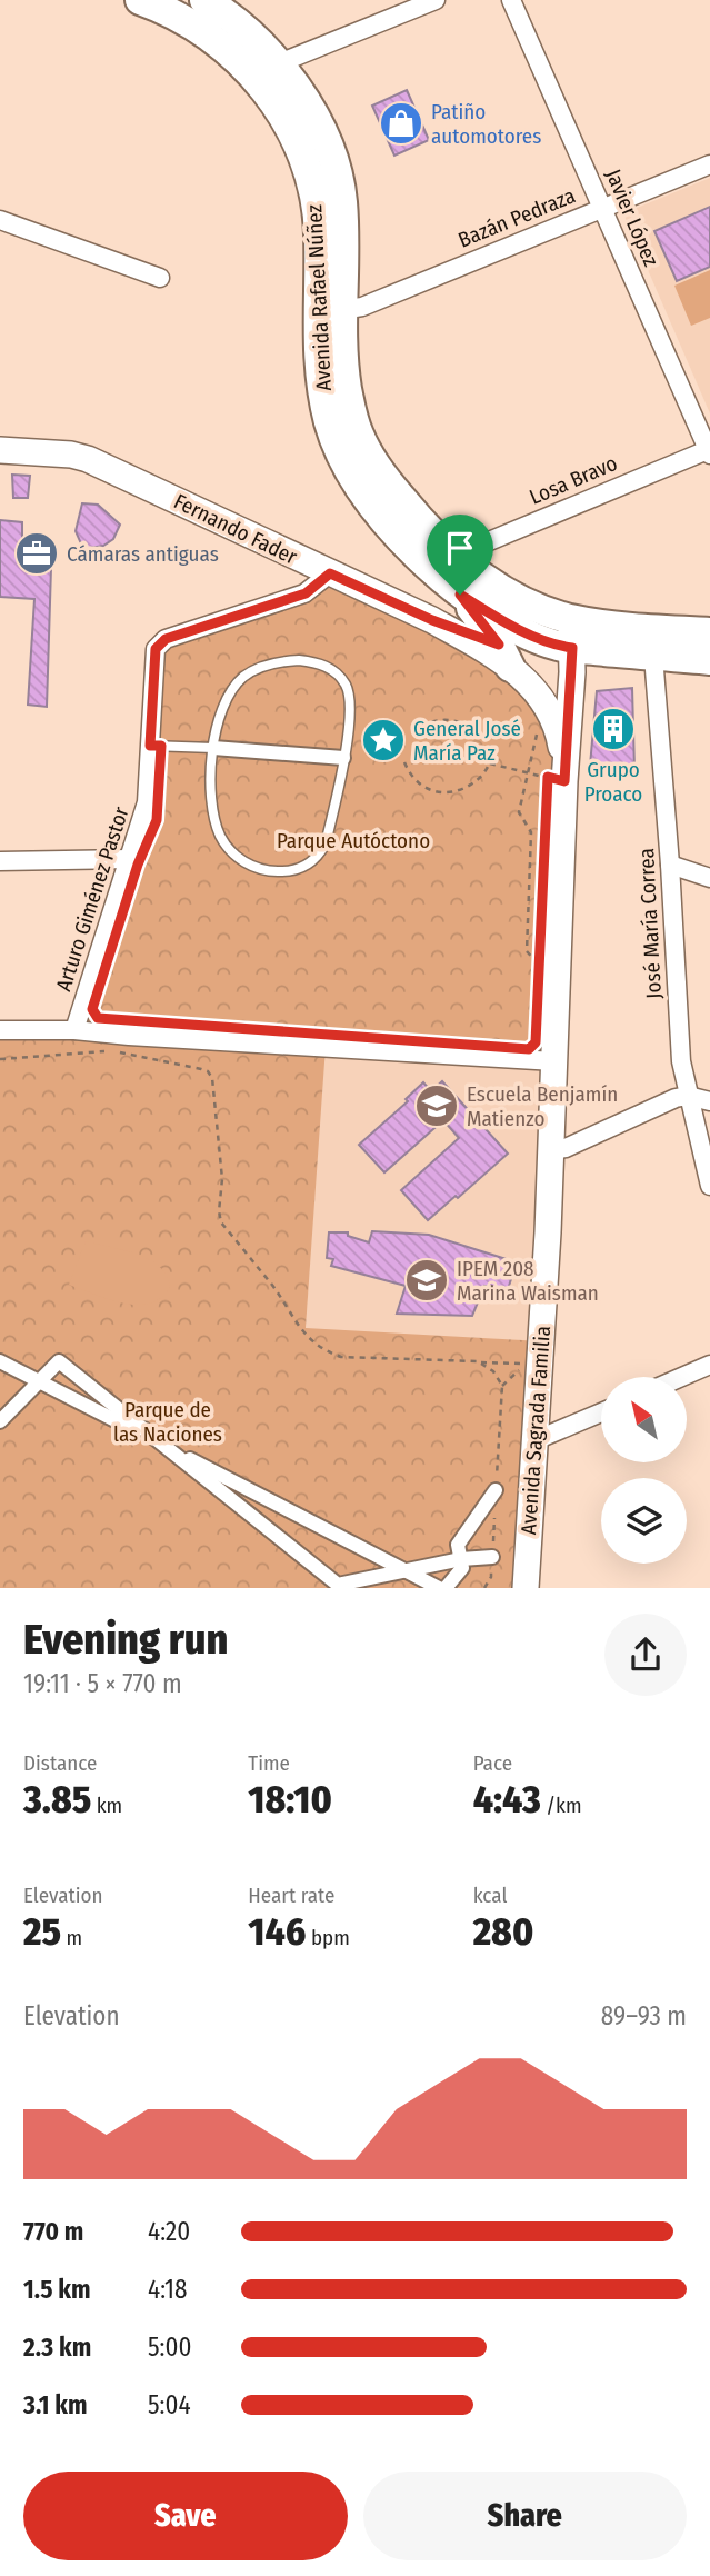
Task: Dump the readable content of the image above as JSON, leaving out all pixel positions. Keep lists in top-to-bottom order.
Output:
{
  "streets": {
    "main road": ["Avenida Rafael Núñez", "Fernando Fader", "Avenida Sagrada Familia"],
    "street": [
      "Bazán Pedraza",
      "Javier López",
      "Losa Bravo",
      "Arturo Giménez Pastor",
      "José María Correa"
    ]
  },
  "crossings": [
    ["Bazán Pedraza", "Javier López"],
    ["Bazán Pedraza", "Avenida Rafael Núñez"],
    ["Javier López", "Losa Bravo"],
    ["Avenida Rafael Núñez", "Losa Bravo"],
    ["Avenida Rafael Núñez", "Avenida Sagrada Familia"],
    ["Fernando Fader", "Arturo Giménez Pastor"]
  ],
  "parks": ["Parque Autóctono", "Parque de las Naciones"],
  "places": {
    "shop": ["Patiño automotores"],
    "office": ["Cámaras antiguas"],
    "building": ["Grupo Proaco"],
    "place": ["General José María Paz"],
    "school or university": ["Escuela Benjamín Matienzo", "IPEM 208 Marina Waisman"]
  },
  "north": "top left",
  "page": {
    "heading": ["Evening run", "19:11 · 5 × 770 m"],
    "stats": [
      ["Distance", "3.85 km"],
      ["Time", "18:10"],
      ["Pace", "4:43 /km"],
      ["Elevation", "25 m"],
      ["Heart rate", "146 bpm"],
      ["kcal", "280"]
    ],
    "chart": ["Elevation", "89–93 m"],
    "list": [
      {
        "name": "770 m",
        "note": "4:20"
      },
      {
        "name": "1.5 km",
        "note": "4:18"
      },
      {
        "name": "2.3 km",
        "note": "5:00"
      },
      {
        "name": "3.1 km",
        "note": "5:04"
      }
    ],
    "buttons": ["Save", "Share"]
  }
}
